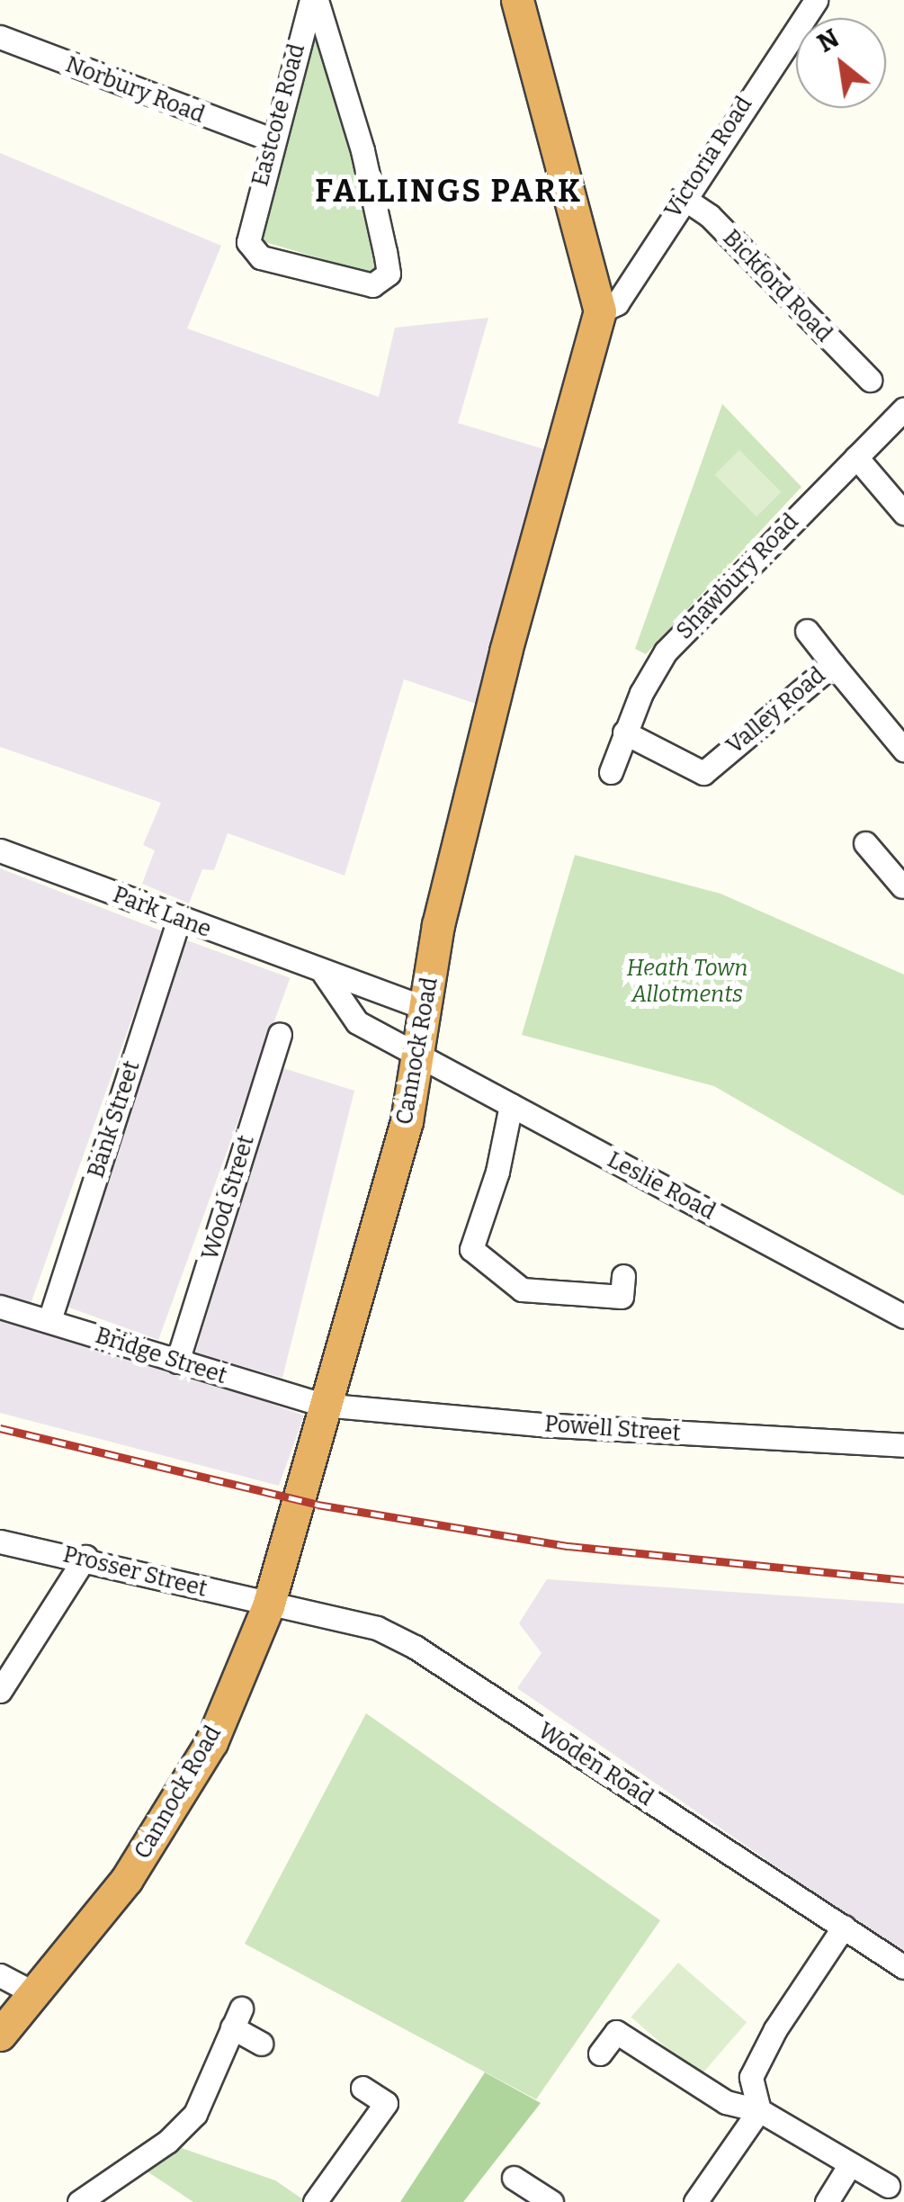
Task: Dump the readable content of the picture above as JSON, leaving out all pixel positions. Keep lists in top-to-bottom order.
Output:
{
  "streets": {
    "highway": ["Cannock Road"],
    "street": [
      "Norbury Road",
      "Eastcote Road",
      "Victoria Road",
      "Bickford Road",
      "Shawbury Road",
      "Valley Road",
      "Park Lane",
      "Bank Street",
      "Leslie Road",
      "Wood Street",
      "Bridge Street",
      "Powell Street",
      "Prosser Street",
      "Woden Road"
    ]
  },
  "crossings": [
    ["Norbury Road", "Eastcote Road"],
    ["Victoria Road", "Bickford Road"],
    ["Victoria Road", "Cannock Road"],
    ["Shawbury Road", "Valley Road"],
    ["Park Lane", "Cannock Road"],
    ["Park Lane", "Bank Street"],
    ["Cannock Road", "Leslie Road"],
    ["Cannock Road", "Bridge Street"],
    ["Cannock Road", "Powell Street"],
    ["Cannock Road", "Prosser Street"],
    ["Cannock Road", "Woden Road"],
    ["Bank Street", "Bridge Street"],
    ["Wood Street", "Bridge Street"],
    ["Bridge Street", "Powell Street"],
    ["Prosser Street", "Woden Road"]
  ],
  "districts": ["FALLINGS PARK"],
  "parks": ["Heath Town Allotments"],
  "north": "top left"
}
